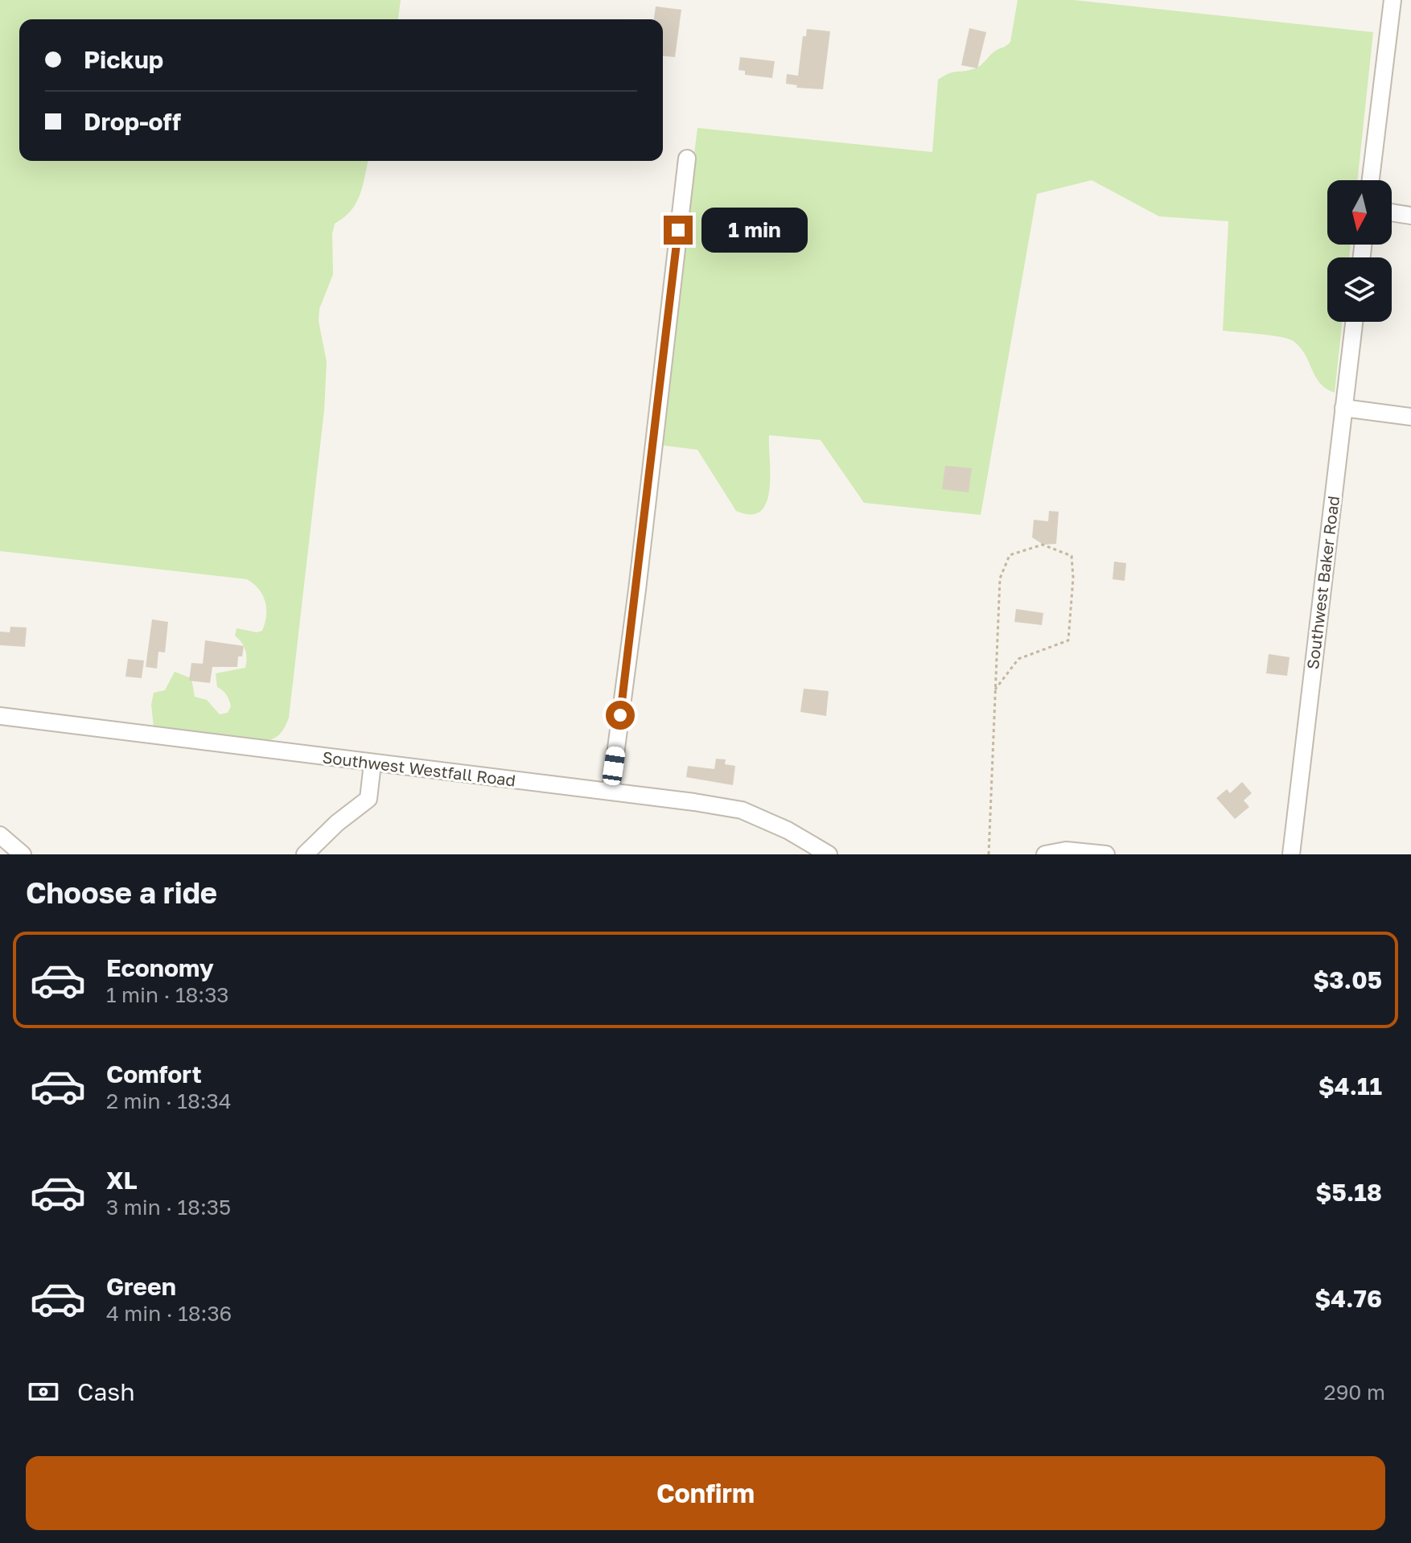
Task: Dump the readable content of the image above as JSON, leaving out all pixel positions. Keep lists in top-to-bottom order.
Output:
{
  "streets": {
    "street": ["Southwest Baker Road", "Southwest Westfall Road"]
  },
  "north": "bottom",
  "page": {
    "banner": ["Pickup", "Drop-off"],
    "bubble": "1 min",
    "heading": "Choose a ride",
    "list": [
      {
        "name": "Economy",
        "note": "1 min · 18:33",
        "value": "$3.05"
      },
      {
        "name": "Comfort",
        "note": "2 min · 18:34",
        "value": "$4.11"
      },
      {
        "name": "XL",
        "note": "3 min · 18:35",
        "value": "$5.18"
      },
      {
        "name": "Green",
        "note": "4 min · 18:36",
        "value": "$4.76"
      }
    ],
    "pay": ["Cash", "290 m"],
    "buttons": "Confirm"
  }
}
